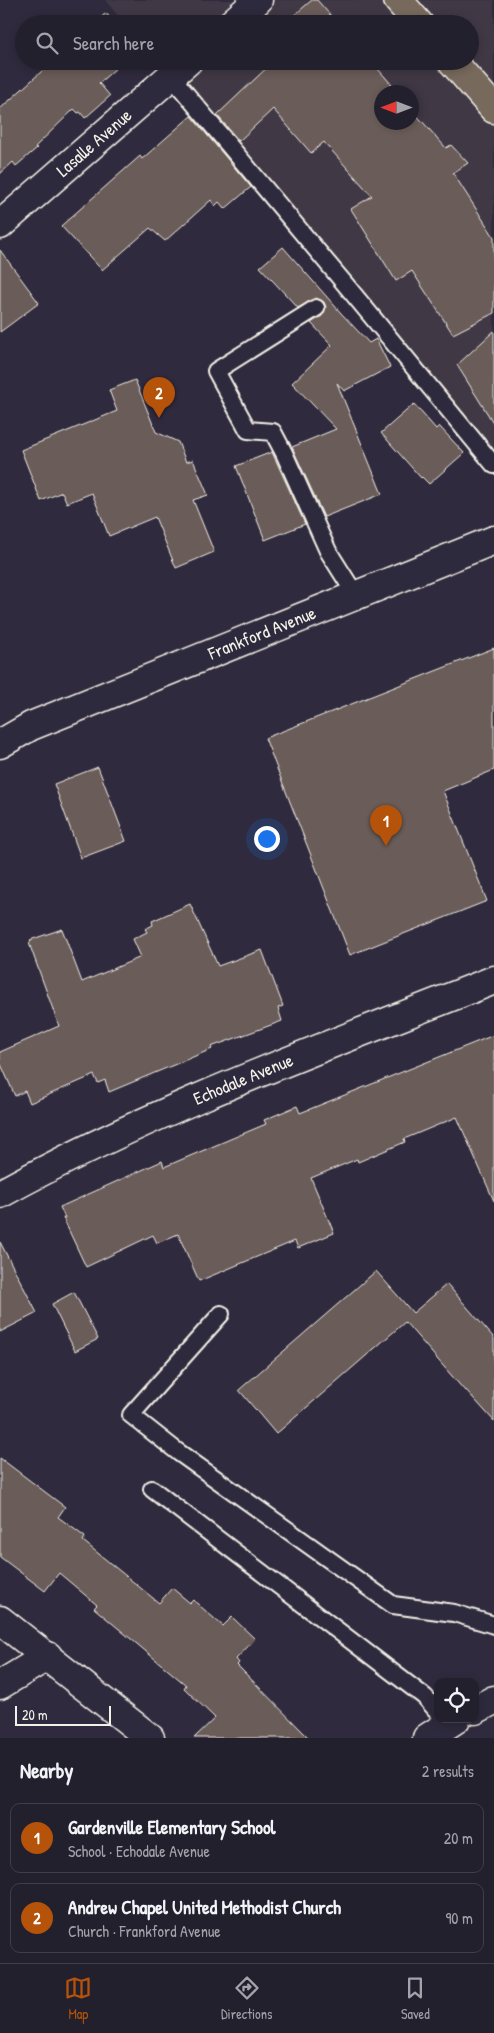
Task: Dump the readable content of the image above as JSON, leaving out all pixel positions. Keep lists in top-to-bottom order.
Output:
{
  "streets": {
    "street": ["Lasalle Avenue", "Frankford Avenue", "Echodale Avenue"]
  },
  "scale_bar": "20 m",
  "north": "left",
  "page": {
    "search": "Search here",
    "pins": ["2", "1"],
    "scale": "20 m",
    "heading": ["Nearby", "2 results"],
    "list": [
      {
        "mark": "1",
        "name": "Gardenville Elementary School",
        "note": "School · Echodale Avenue",
        "value": "20 m"
      },
      {
        "mark": "2",
        "name": "Andrew Chapel United Methodist Church",
        "note": "Church · Frankford Avenue",
        "value": "90 m"
      }
    ],
    "nav": ["Map", "Directions", "Saved"]
  }
}
